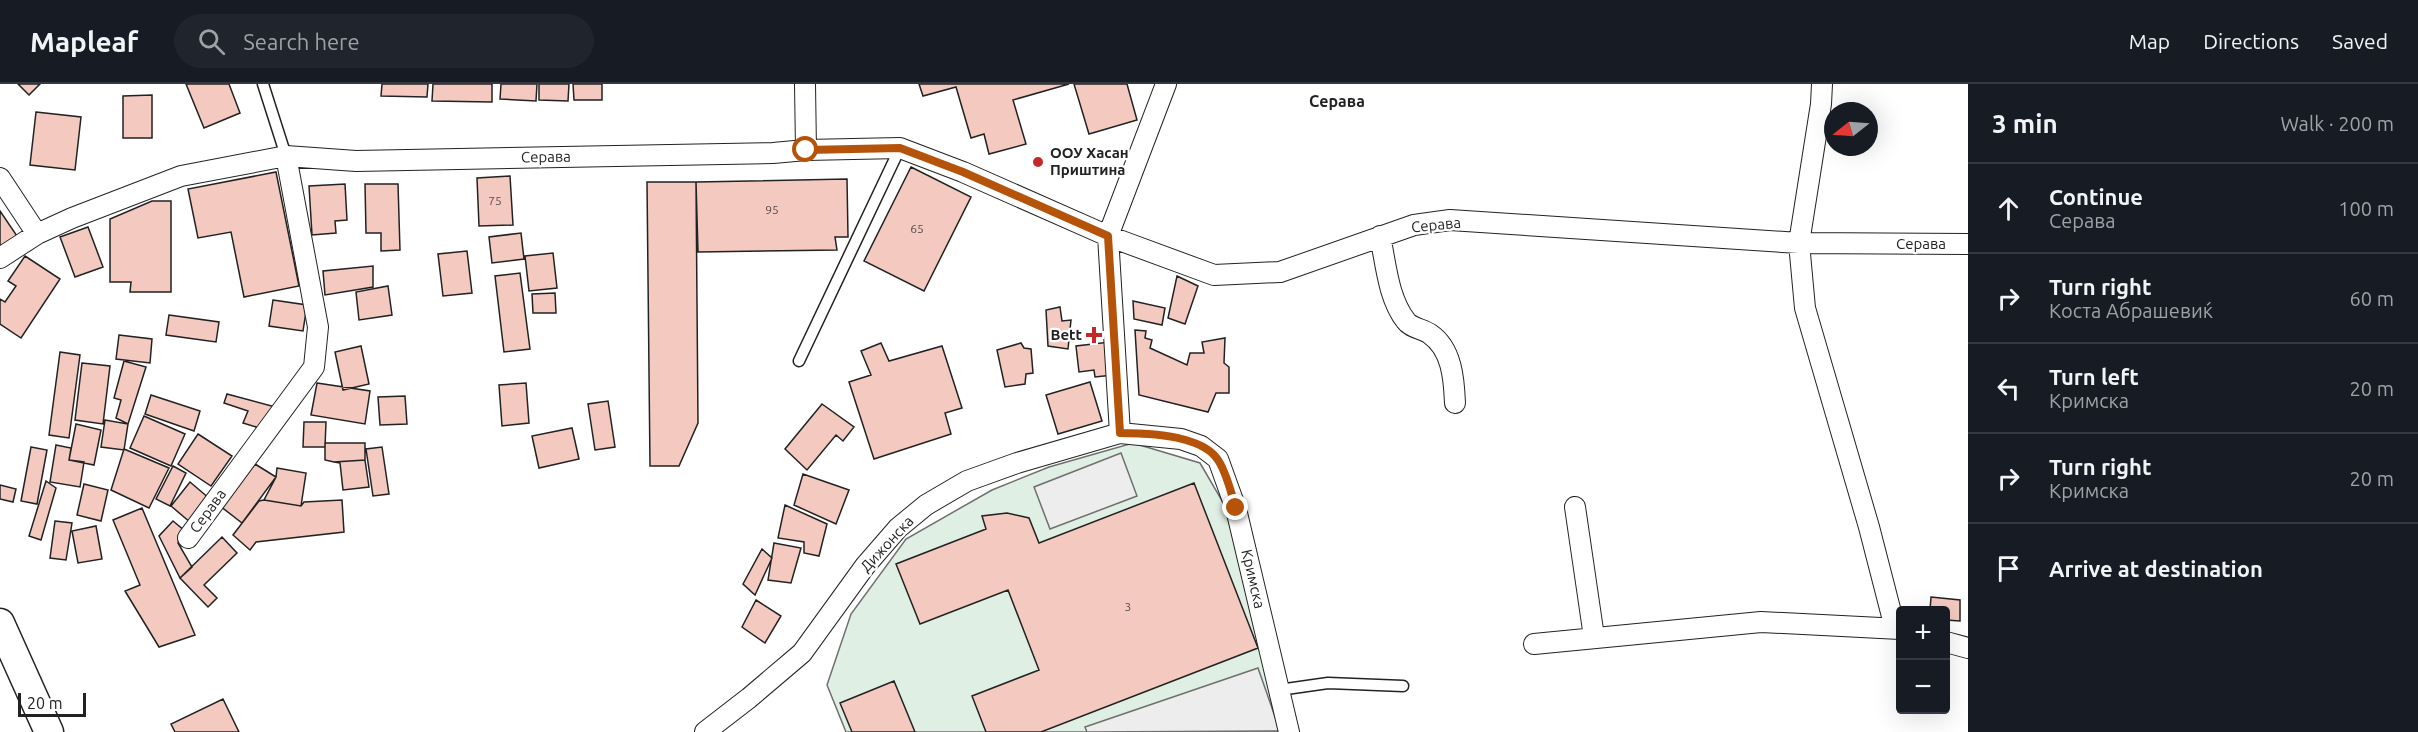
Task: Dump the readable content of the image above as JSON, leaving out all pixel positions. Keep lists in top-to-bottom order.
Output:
{
  "streets": {
    "street": ["Серава", "Дижонска", "Кримска"]
  },
  "crossings": [
    ["Дижонска", "Кримска"]
  ],
  "districts": ["Серава"],
  "places": {
    "other": ["ООУ Хасан Приштина"],
    "health": ["Bett"]
  },
  "house_numbers": [
    "75",
    "95",
    "65",
    "3"
  ],
  "scale_bar": "20 m",
  "north": "left",
  "page": {
    "header": "Mapleaf",
    "search": "Search here",
    "nav": ["Map", "Directions", "Saved"],
    "heading": ["3 min", "Walk · 200 m"],
    "list": [
      ["Continue", "Серава", "100 m"],
      ["Turn right", "Коста Абрашевиќ", "60 m"],
      ["Turn left", "Кримска", "20 m"],
      ["Turn right", "Кримска", "20 m"],
      "Arrive at destination"
    ],
    "map_buttons": ["+", "−"],
    "scale": "20 m"
  }
}
